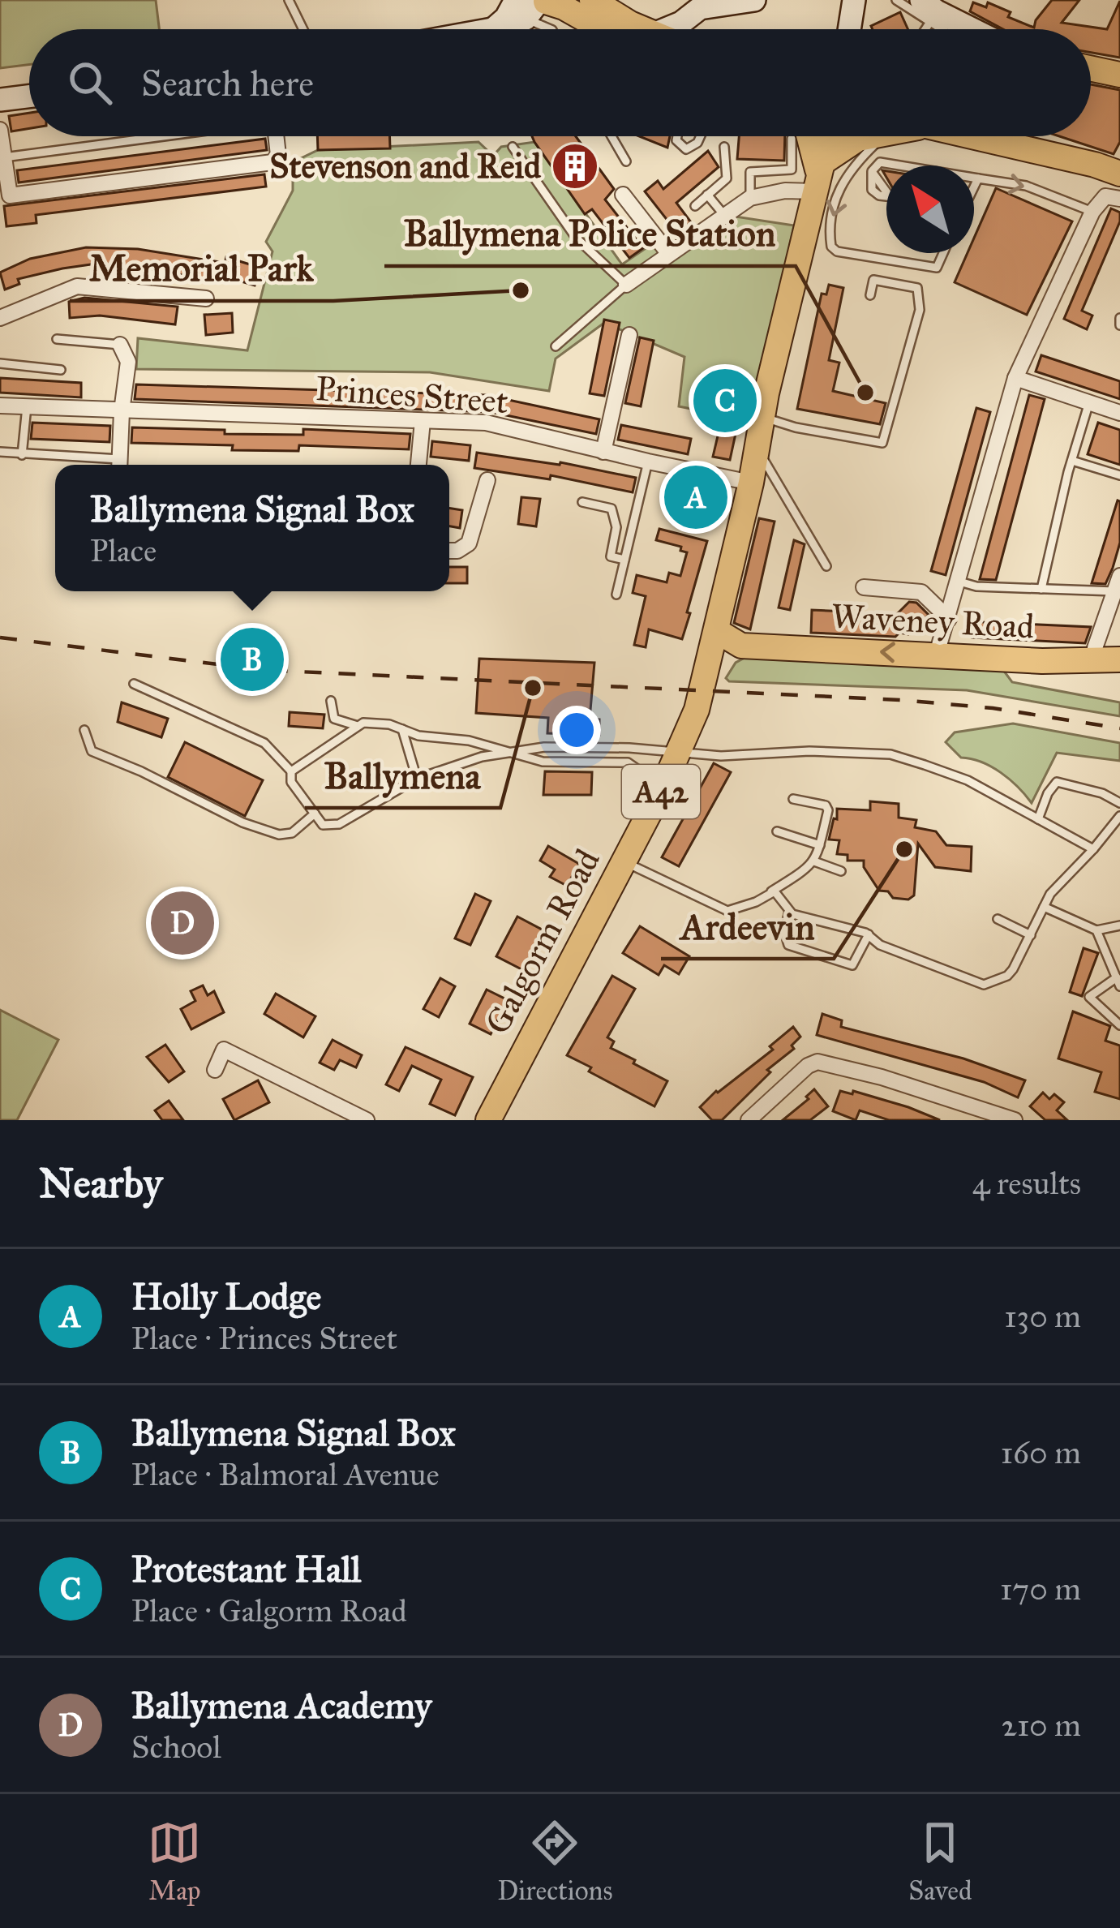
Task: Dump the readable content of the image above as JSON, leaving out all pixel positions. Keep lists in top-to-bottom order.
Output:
{
  "streets": {
    "main road": ["Waveney Road", "A42", "Galgorm Road"],
    "street": ["Princes Street"]
  },
  "crossings": [
    ["Princes Street", "Galgorm Road"],
    ["Waveney Road", "Galgorm Road"]
  ],
  "one_way": ["Waveney Road"],
  "places": {
    "building": ["Stevenson and Reid"],
    "other": [
      "Memorial Park",
      "Ballymena Police Station",
      "Ballymena",
      "Ardeevin"
    ]
  },
  "north": "top left",
  "page": {
    "search": "Search here",
    "pins": [
      "C",
      "A",
      "B",
      "D"
    ],
    "popup": ["Ballymena Signal Box", "Place"],
    "heading": ["Nearby", "4 results"],
    "list": [
      {
        "mark": "A",
        "name": "Holly Lodge",
        "note": "Place · Princes Street",
        "value": "130 m"
      },
      {
        "mark": "B",
        "name": "Ballymena Signal Box",
        "note": "Place · Balmoral Avenue",
        "value": "160 m"
      },
      {
        "mark": "C",
        "name": "Protestant Hall",
        "note": "Place · Galgorm Road",
        "value": "170 m"
      },
      {
        "mark": "D",
        "name": "Ballymena Academy",
        "note": "School",
        "value": "210 m"
      }
    ],
    "nav": ["Map", "Directions", "Saved"]
  }
}
